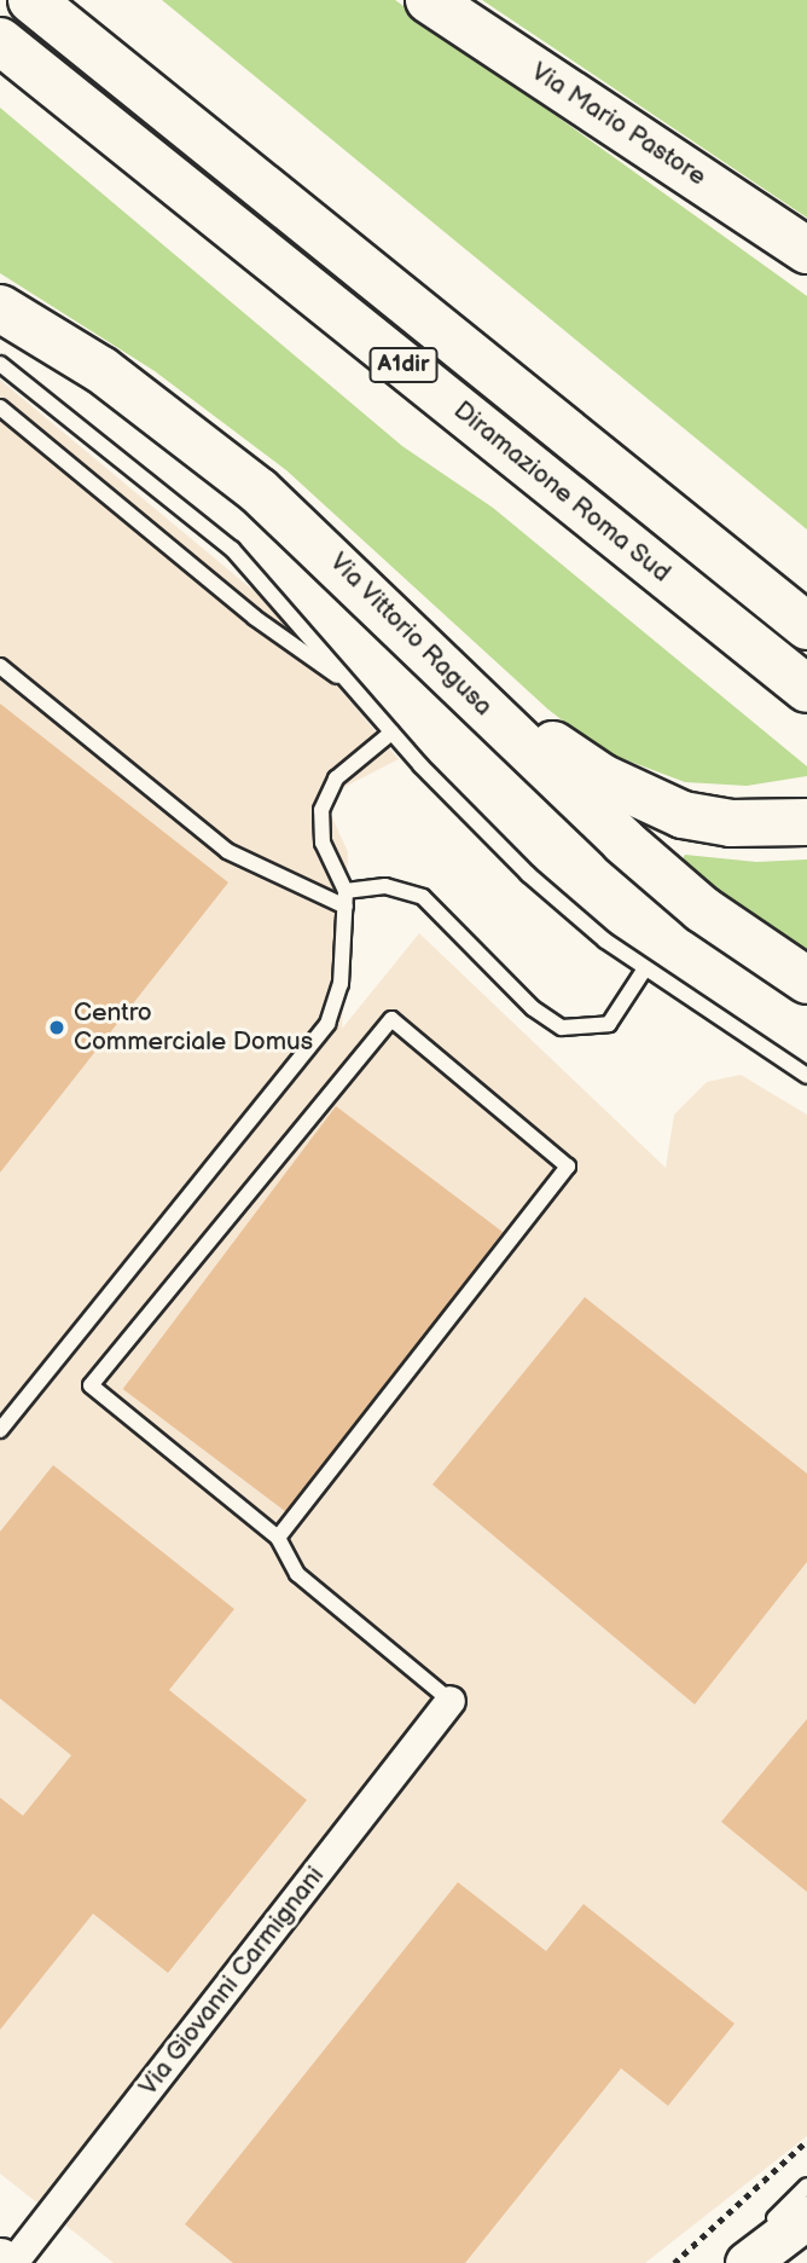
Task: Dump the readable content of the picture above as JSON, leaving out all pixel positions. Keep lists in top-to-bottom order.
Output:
{
  "streets": {
    "highway": [
      "Via Mario Pastore",
      "A1dir",
      "Diramazione Roma Sud",
      "Via Vittorio Ragusa"
    ],
    "street": ["Via Giovanni Carmignani"]
  },
  "places": ["Centro Commerciale Domus"]
}
